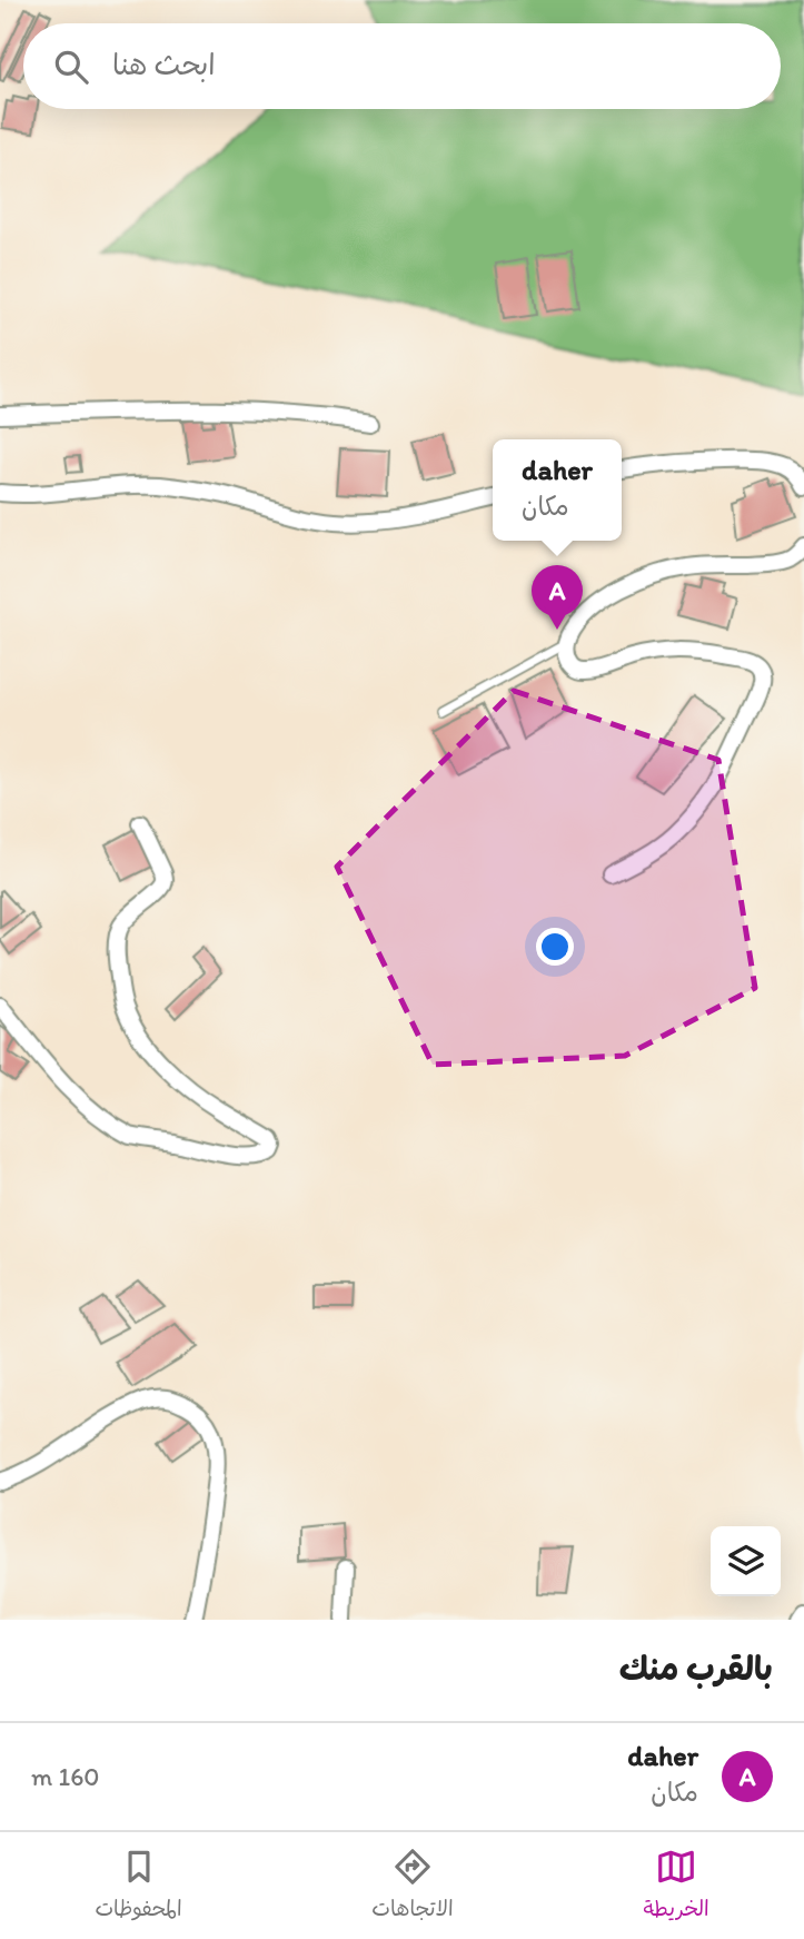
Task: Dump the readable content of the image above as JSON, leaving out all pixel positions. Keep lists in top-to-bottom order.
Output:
{
  "page": {
    "search": "ابحث هنا",
    "popup": ["daher", "مكان"],
    "pins": "A",
    "heading": "بالقرب منك",
    "list": [
      {
        "mark": "A",
        "name": "daher",
        "note": "مكان",
        "value": "160 m"
      }
    ],
    "nav": ["الخريطة", "الاتجاهات", "المحفوظات"]
  }
}
